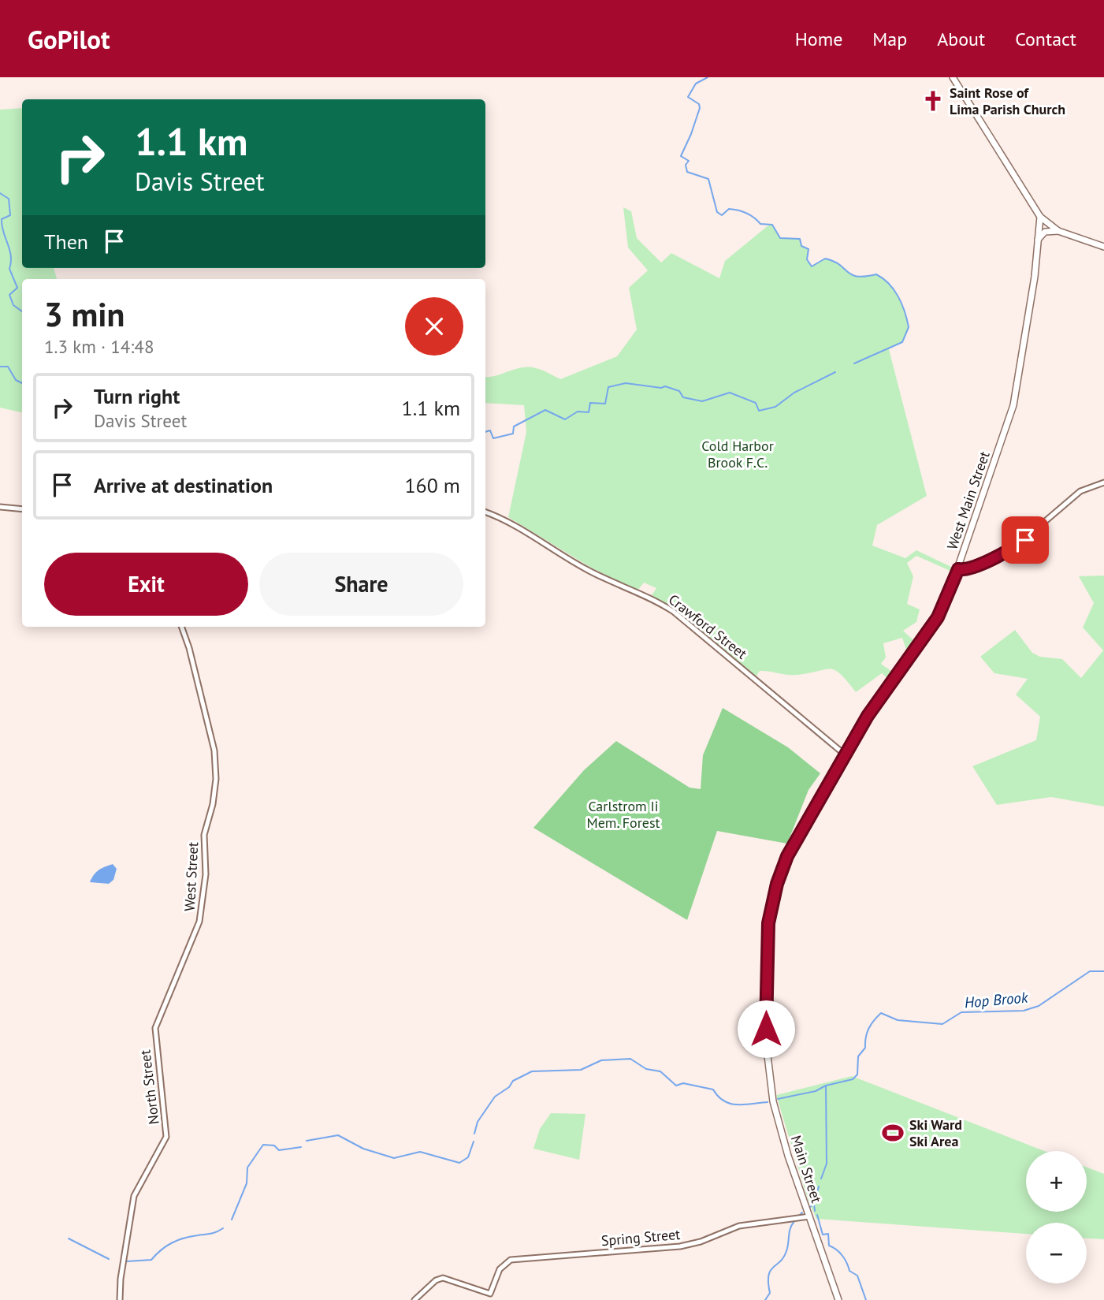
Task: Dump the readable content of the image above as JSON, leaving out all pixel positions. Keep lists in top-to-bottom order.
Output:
{
  "streets": {
    "main road": ["West Main Street", "Main Street"],
    "street": [
      "Crawford Street",
      "West Street",
      "North Street",
      "Spring Street"
    ]
  },
  "crossings": [
    ["West Main Street", "Crawford Street"],
    ["West Main Street", "Main Street"],
    ["West Street", "North Street"],
    ["Main Street", "Spring Street"]
  ],
  "water": ["Hop Brook"],
  "parks": ["Cold Harbor Brook F.C.", "Carlstrom Ii Mem. Forest"],
  "places": {
    "church": ["Saint Rose of Lima Parish Church"],
    "sports": ["Ski Ward Ski Area"]
  },
  "page": {
    "header": "GoPilot",
    "nav": [
      "Home",
      "Map",
      "About",
      "Contact"
    ],
    "turn": ["1.1 km", "Davis Street"],
    "then": "Then",
    "heading": ["3 min", "1.3 km · 14:48"],
    "list": [
      {
        "name": "Turn right",
        "note": "Davis Street",
        "value": "1.1 km"
      },
      {
        "name": "Arrive at destination",
        "value": "160 m"
      }
    ],
    "buttons": ["Exit", "Share"],
    "map_buttons": ["+", "−"]
  }
}
